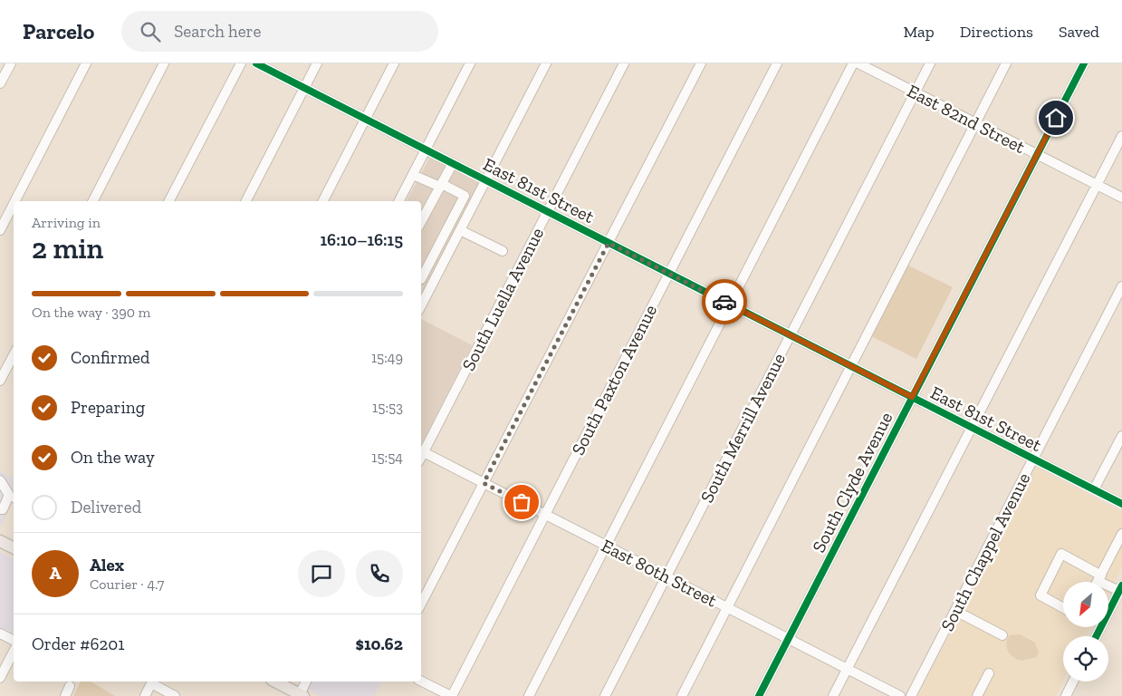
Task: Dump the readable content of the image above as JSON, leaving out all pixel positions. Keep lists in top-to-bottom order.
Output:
{
  "streets": {
    "street": [
      "East 82nd Street",
      "East 81st Street",
      "South Luella Avenue",
      "South Paxton Avenue",
      "South Merrill Avenue",
      "South Clyde Avenue",
      "South Chappel Avenue",
      "East 80th Street"
    ]
  },
  "crossings": [
    ["East 82nd Street", "South Merrill Avenue"],
    ["East 82nd Street", "South Clyde Avenue"],
    ["East 81st Street", "South Luella Avenue"],
    ["East 81st Street", "South Paxton Avenue"],
    ["East 81st Street", "South Merrill Avenue"],
    ["East 81st Street", "South Clyde Avenue"],
    ["East 81st Street", "South Chappel Avenue"],
    ["South Luella Avenue", "East 80th Street"],
    ["South Paxton Avenue", "East 80th Street"],
    ["South Merrill Avenue", "East 80th Street"],
    ["South Clyde Avenue", "East 80th Street"]
  ],
  "north": "bottom left",
  "page": {
    "header": "Parcelo",
    "search": "Search here",
    "nav": ["Map", "Directions", "Saved"],
    "heading": ["2 min", "Arriving in", "16:10–16:15"],
    "panel": [
      "Alex",
      "Courier · 4.7",
      "Order #6201",
      "$10.62"
    ],
    "bar": "On the way · 390 m",
    "list": [
      ["Confirmed", "15:49"],
      ["Preparing", "15:53"],
      ["On the way", "15:54"],
      "Delivered"
    ],
    "round": "A"
  }
}
